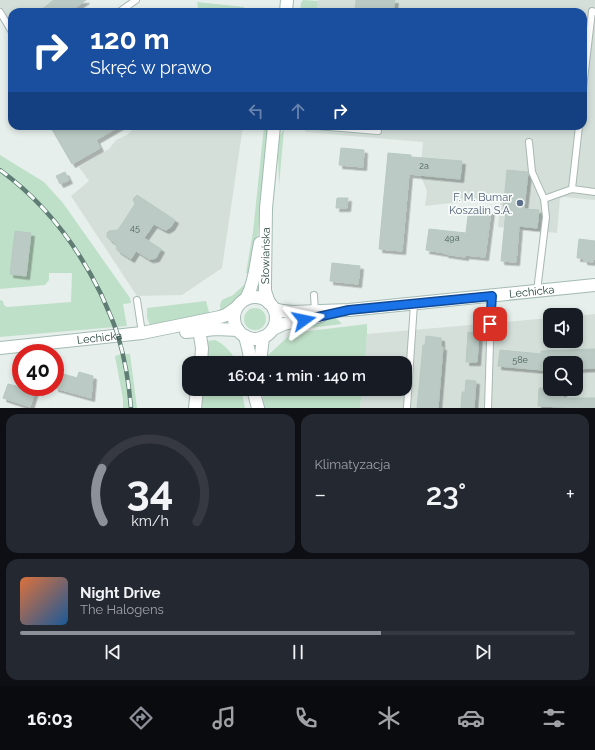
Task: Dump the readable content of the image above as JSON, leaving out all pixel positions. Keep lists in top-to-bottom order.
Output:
{
  "streets": {
    "street": ["Słowiańska", "Lechicka"]
  },
  "crossings": [
    ["Słowiańska", "Lechicka"]
  ],
  "places": ["F. M. Bumar Koszalin S.A."],
  "house_numbers": [
    "2a",
    "45",
    "49a",
    "58e"
  ],
  "page": {
    "turn": ["120 m", "Skręć w prawo"],
    "limit": "40",
    "trip": "16:04 · 1 min · 140 m",
    "tile": "Klimatyzacja",
    "heat": ["−", "23°", "+"],
    "song": ["Night Drive", "The Halogens"],
    "tabs": "16:03",
    "gauge": ["34", "km/h"]
  }
}
